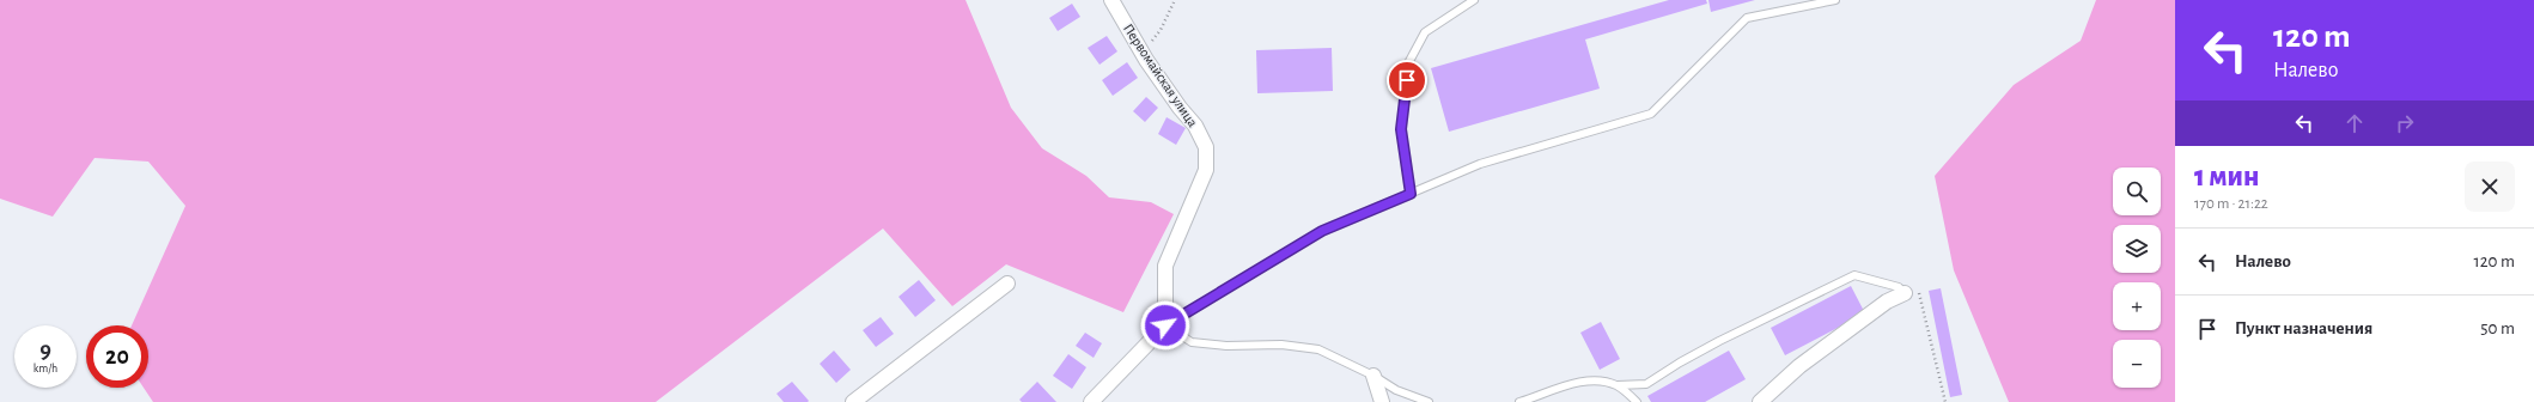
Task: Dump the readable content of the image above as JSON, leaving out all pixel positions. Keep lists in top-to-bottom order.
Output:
{
  "streets": {
    "street": ["Первомайская улица"]
  },
  "page": {
    "turn": ["120 m", "Налево"],
    "heading": ["1 мин", "170 m · 21:22"],
    "map_buttons": ["+", "−"],
    "list": [
      {
        "name": "Налево",
        "value": "120 m"
      },
      {
        "name": "Пункт назначения",
        "value": "50 m"
      }
    ],
    "speed": "9 km/h",
    "limit": "20"
  }
}
